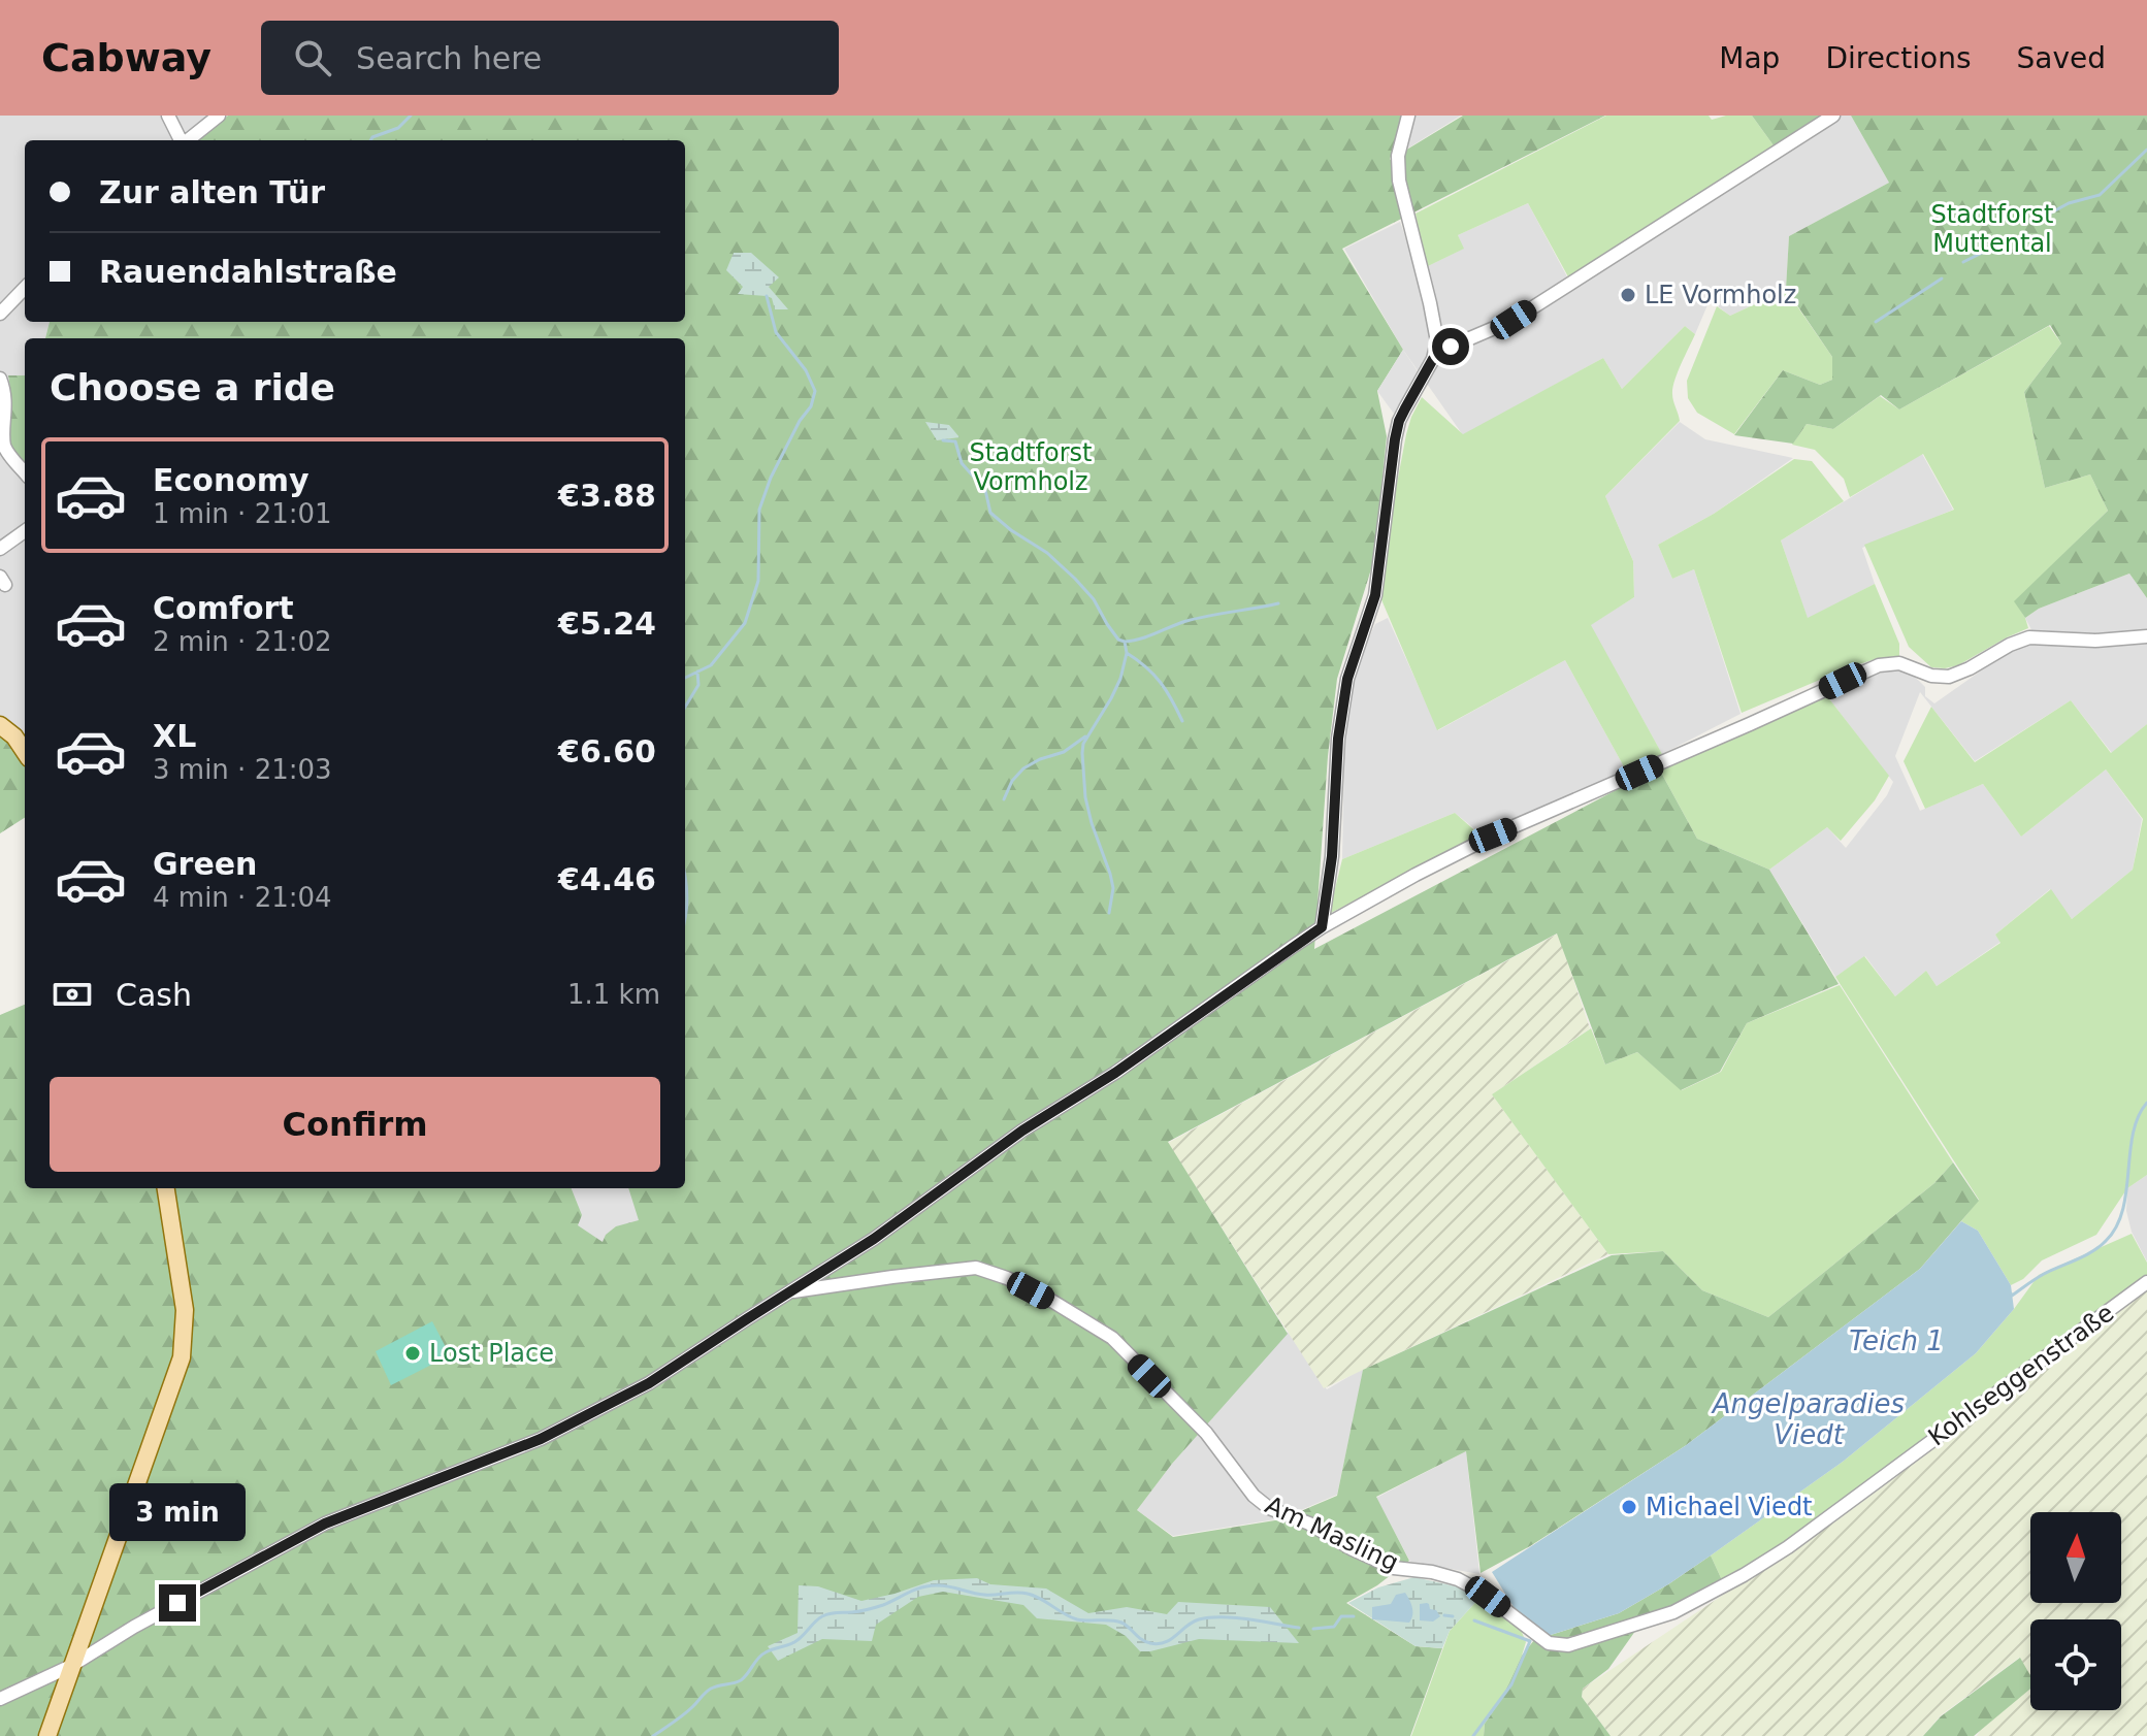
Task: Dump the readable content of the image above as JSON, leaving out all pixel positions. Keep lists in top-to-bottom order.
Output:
{
  "streets": {
    "street": ["Kohlseggenstraße", "Am Masling"]
  },
  "crossings": [
    ["Kohlseggenstraße", "Am Masling"]
  ],
  "water": ["Teich 1", "Angelparadies Viedt"],
  "parks": ["Stadtforst Muttental", "Stadtforst Vormholz"],
  "places": ["LE Vormholz", "Lost Place", "Michael Viedt"],
  "north": "top",
  "page": {
    "header": "Cabway",
    "search": "Search here",
    "nav": ["Map", "Directions", "Saved"],
    "banner": ["Zur alten Tür", "Rauendahlstraße"],
    "heading": "Choose a ride",
    "list": [
      {
        "name": "Economy",
        "note": "1 min · 21:01",
        "value": "€3.88"
      },
      {
        "name": "Comfort",
        "note": "2 min · 21:02",
        "value": "€5.24"
      },
      {
        "name": "XL",
        "note": "3 min · 21:03",
        "value": "€6.60"
      },
      {
        "name": "Green",
        "note": "4 min · 21:04",
        "value": "€4.46"
      }
    ],
    "pay": ["Cash", "1.1 km"],
    "buttons": "Confirm",
    "bubble": "3 min"
  }
}
